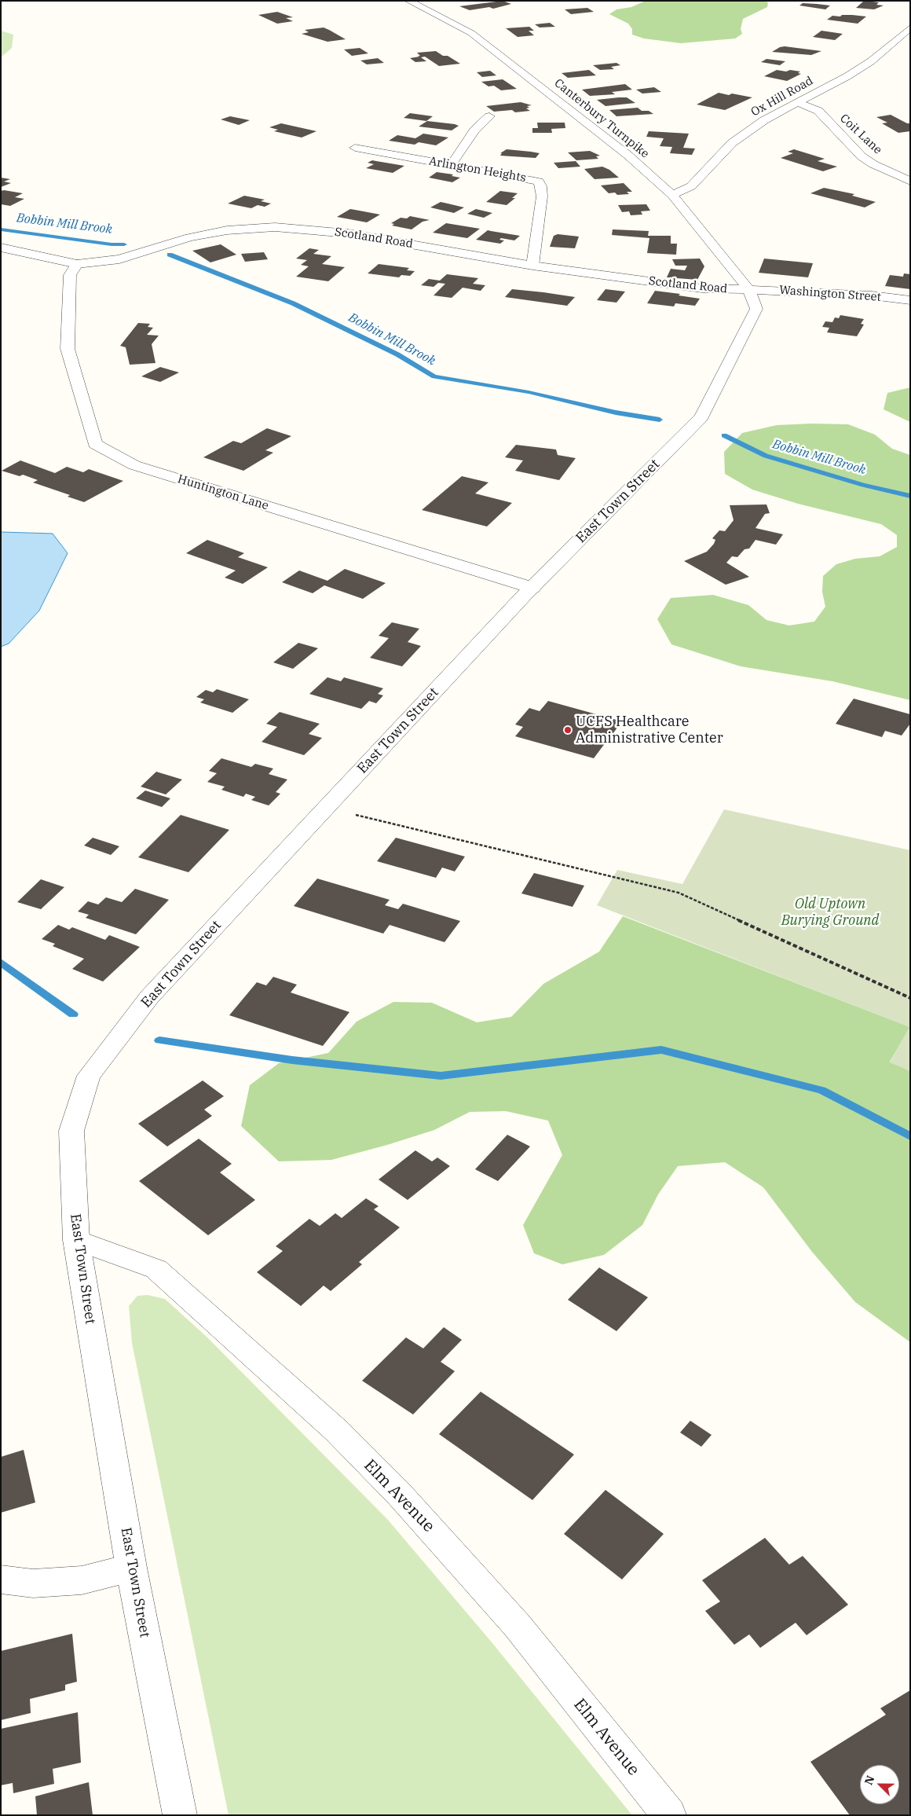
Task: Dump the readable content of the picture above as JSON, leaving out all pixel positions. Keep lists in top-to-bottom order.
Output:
{
  "streets": {
    "street": [
      "Ox Hill Road",
      "Canterbury Turnpike",
      "Coit Lane",
      "Arlington Heights",
      "Scotland Road",
      "Washington Street",
      "Huntington Lane",
      "East Town Street",
      "Elm Avenue"
    ]
  },
  "crossings": [
    ["Ox Hill Road", "Canterbury Turnpike"],
    ["Ox Hill Road", "Coit Lane"],
    ["Canterbury Turnpike", "Scotland Road"],
    ["Canterbury Turnpike", "Washington Street"],
    ["Canterbury Turnpike", "East Town Street"],
    ["Arlington Heights", "Scotland Road"],
    ["Scotland Road", "Washington Street"],
    ["Scotland Road", "Huntington Lane"],
    ["Scotland Road", "East Town Street"],
    ["Washington Street", "East Town Street"],
    ["Huntington Lane", "East Town Street"],
    ["East Town Street", "Elm Avenue"]
  ],
  "water": ["Bobbin Mill Brook"],
  "parks": ["Old Uptown Burying Ground"],
  "places": ["UCFS Healthcare Administrative Center"],
  "north": "top left"
}
